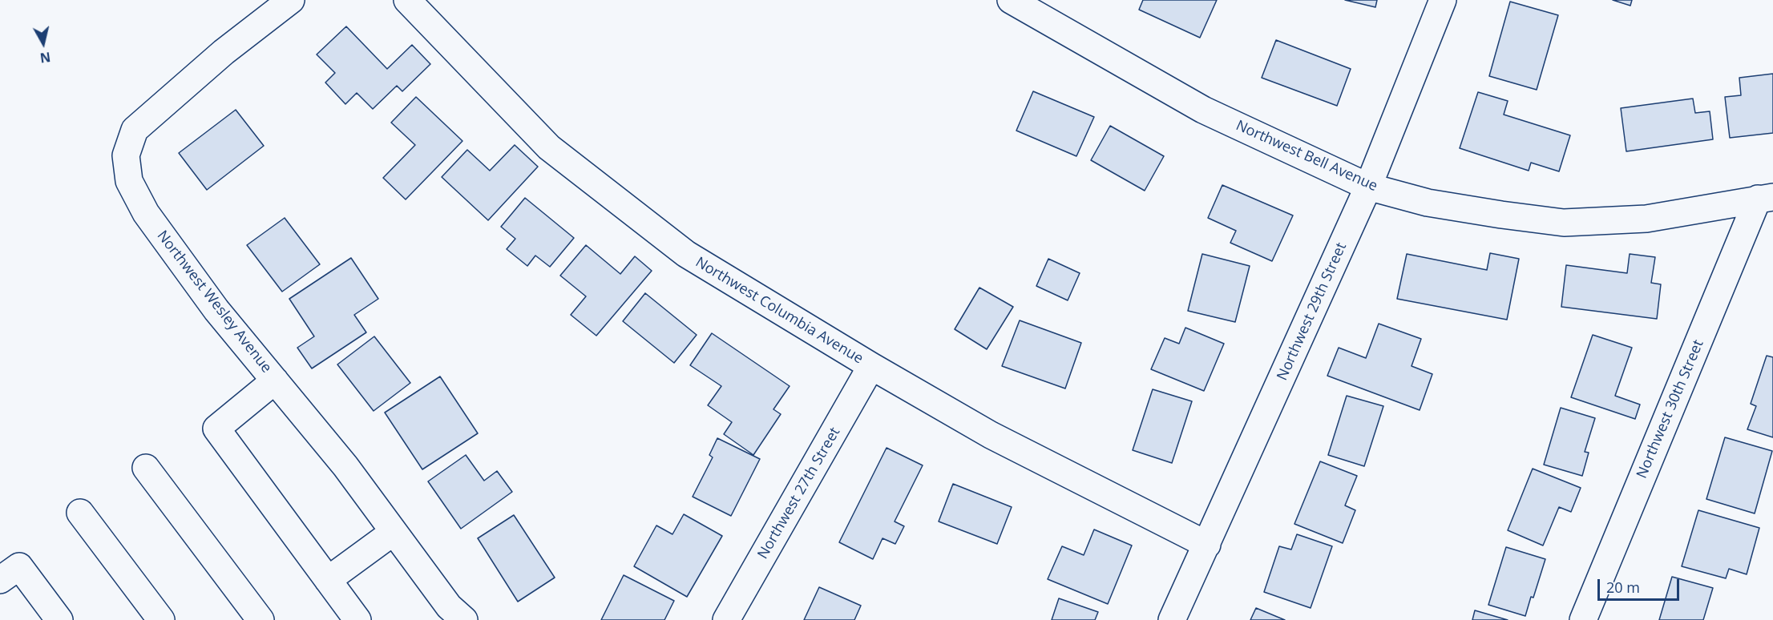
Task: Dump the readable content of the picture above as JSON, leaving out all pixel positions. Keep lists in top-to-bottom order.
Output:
{
  "streets": {
    "street": [
      "Northwest Bell Avenue",
      "Northwest Wesley Avenue",
      "Northwest Columbia Avenue",
      "Northwest 29th Street",
      "Northwest 30th Street",
      "Northwest 27th Street"
    ]
  },
  "crossings": [
    ["Northwest Bell Avenue", "Northwest 29th Street"],
    ["Northwest Bell Avenue", "Northwest 30th Street"],
    ["Northwest Columbia Avenue", "Northwest 29th Street"],
    ["Northwest Columbia Avenue", "Northwest 27th Street"]
  ],
  "scale_bar": "20 m",
  "north": "bottom"
}
